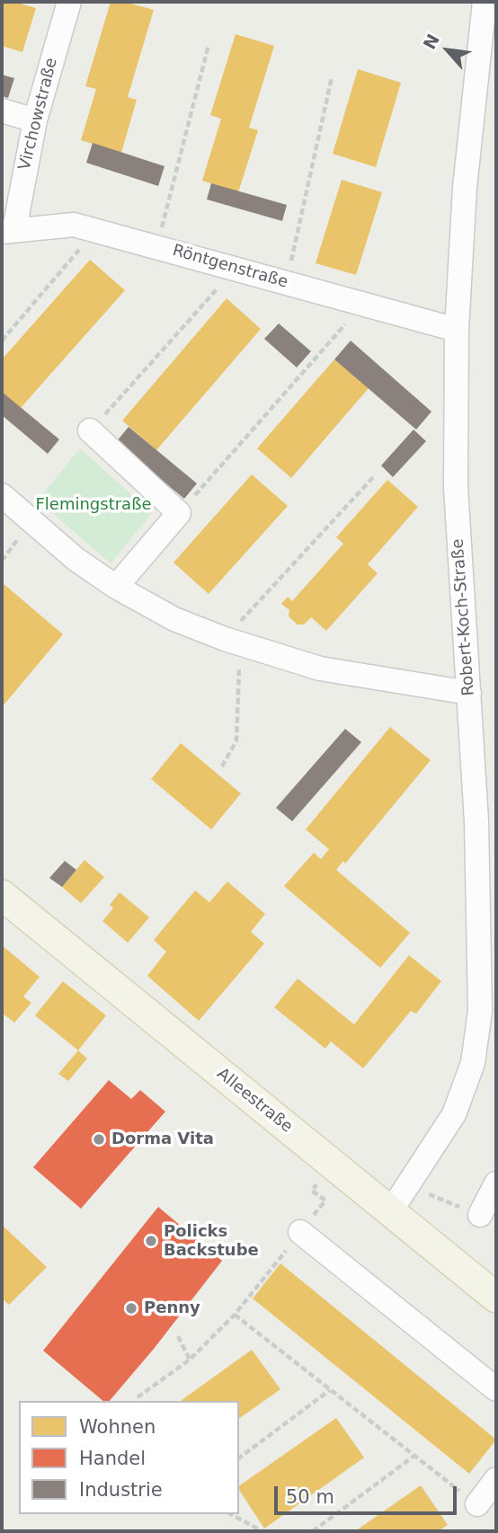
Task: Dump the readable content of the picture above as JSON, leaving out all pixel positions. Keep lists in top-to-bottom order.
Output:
{
  "streets": {
    "main road": ["Alleestraße"],
    "street": ["Virchowstraße", "Röntgenstraße", "Robert-Koch-Straße"]
  },
  "crossings": [
    ["Virchowstraße", "Röntgenstraße"],
    ["Röntgenstraße", "Robert-Koch-Straße"],
    ["Robert-Koch-Straße", "Alleestraße"]
  ],
  "parks": ["Flemingstraße"],
  "places": ["Dorma Vita", "Policks Backstube", "Penny"],
  "legend": ["Wohnen", "Handel", "Industrie"],
  "scale_bar": "50 m",
  "north": "top left"
}
